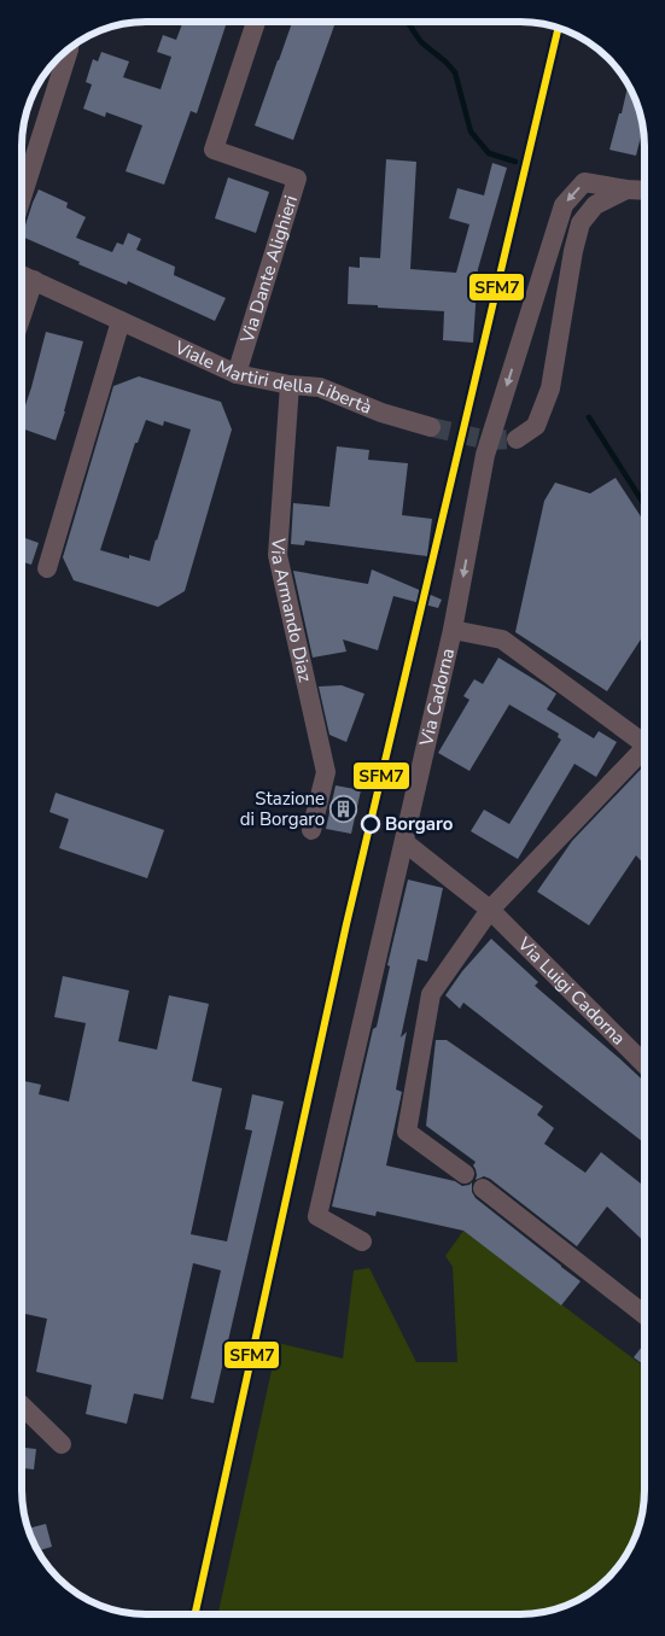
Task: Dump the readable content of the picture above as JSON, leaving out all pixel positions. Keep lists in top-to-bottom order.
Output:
{
  "streets": {
    "street": [
      "Via Dante Alighieri",
      "Viale Martiri della Libertà",
      "Via Armando Diaz",
      "Via Cadorna",
      "Via Luigi Cadorna"
    ]
  },
  "crossings": [
    ["Via Dante Alighieri", "Viale Martiri della Libertà"],
    ["Viale Martiri della Libertà", "Via Armando Diaz"],
    ["Via Cadorna", "Via Luigi Cadorna"]
  ],
  "places": {
    "building": ["Stazione di Borgaro"],
    "other": ["Borgaro"]
  },
  "lines": ["transit line SFM7"]
}
